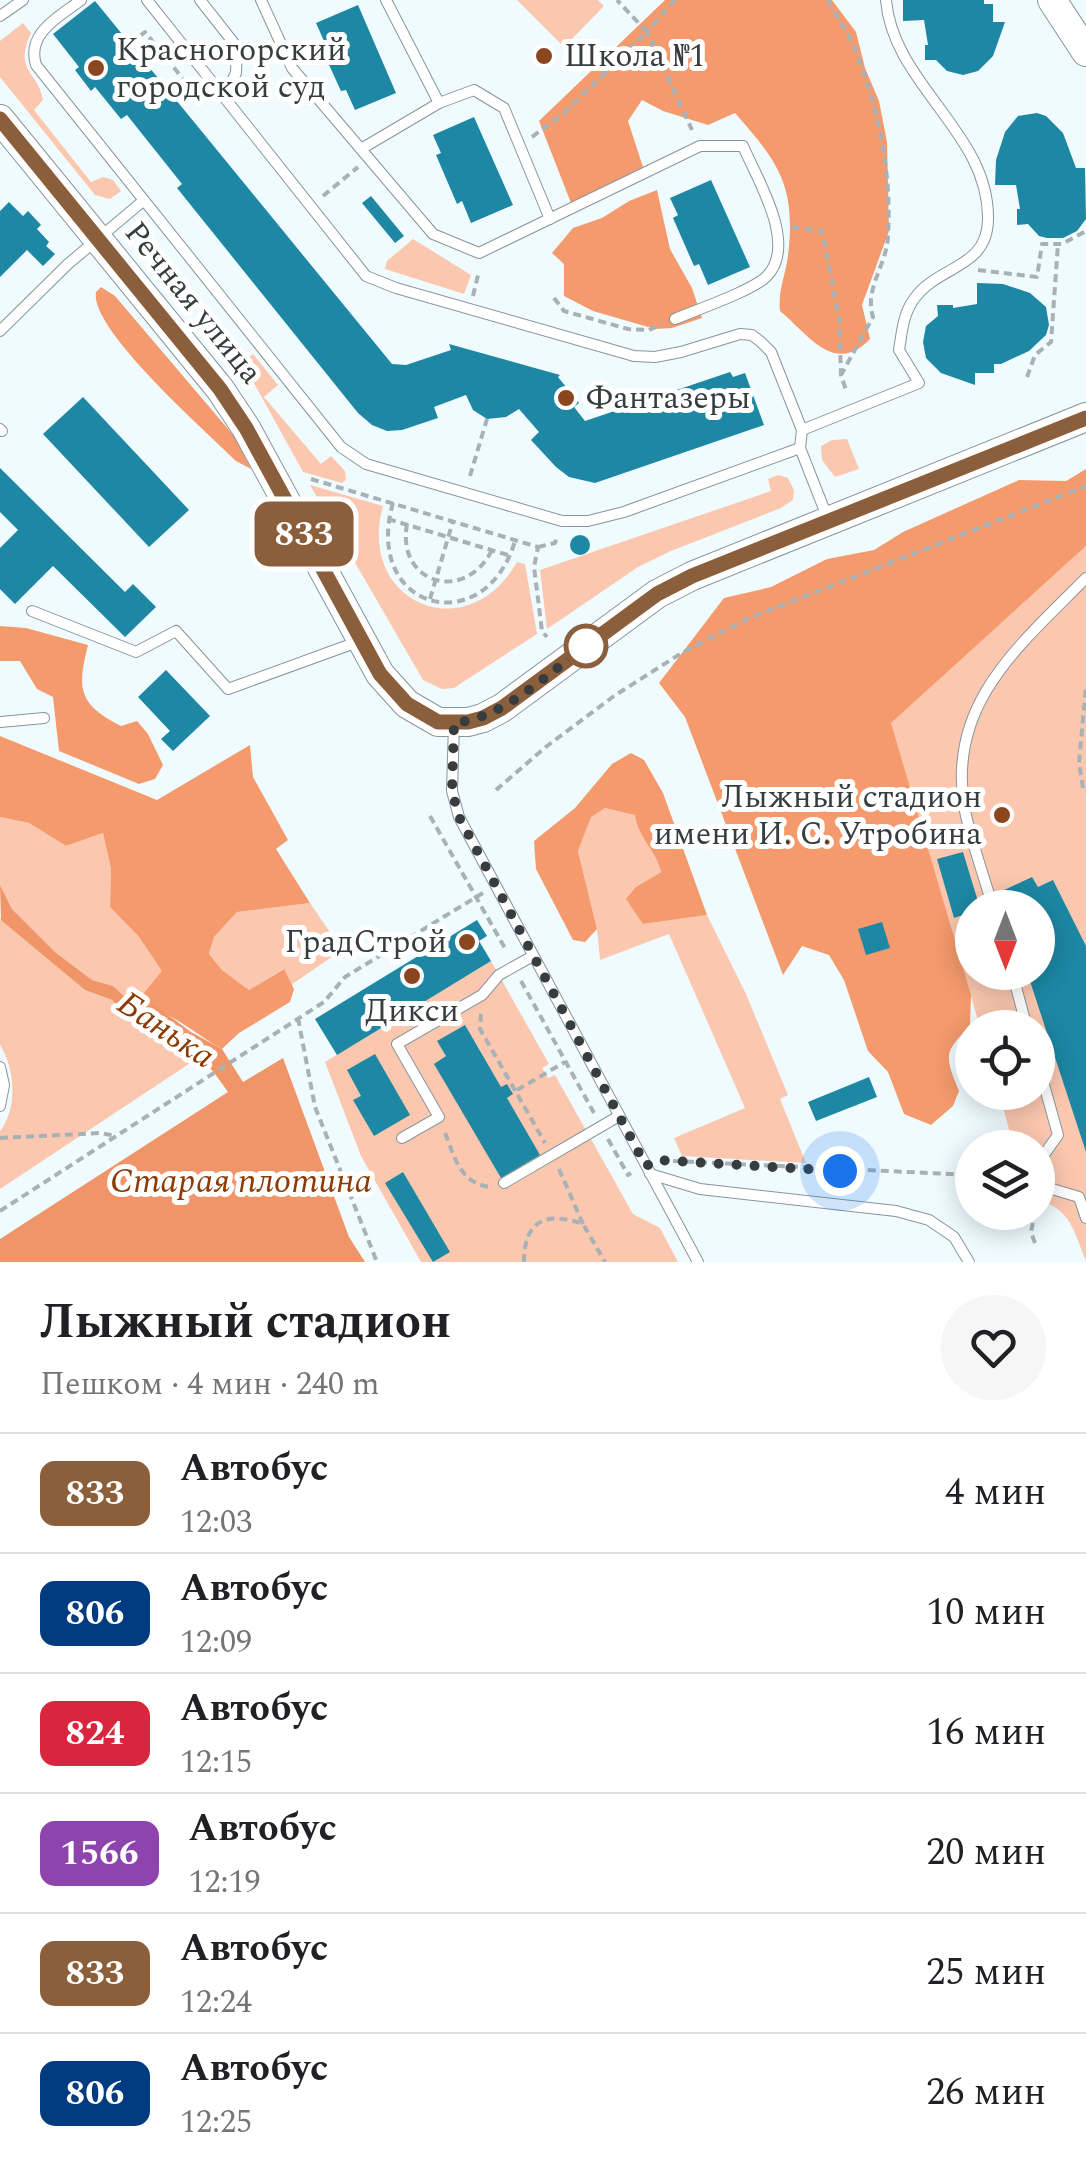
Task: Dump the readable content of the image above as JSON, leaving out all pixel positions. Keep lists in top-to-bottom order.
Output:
{
  "streets": {
    "main road": ["Речная улица"]
  },
  "water": ["Банька", "Старая плотина"],
  "places": [
    "Школа №1",
    "Красногорский городской суд",
    "Фантазеры",
    "Лыжный стадион имени И. С. Утробина",
    "ГрадСтрой",
    "Дикси"
  ],
  "lines": ["bus line 833"],
  "north": "bottom",
  "page": {
    "on_map": "833",
    "heading": ["Лыжный стадион", "Пешком · 4 мин · 240 m"],
    "list": [
      {
        "mark": "833",
        "name": "Автобус",
        "note": "12:03",
        "value": "4 мин"
      },
      {
        "mark": "806",
        "name": "Автобус",
        "note": "12:09",
        "value": "10 мин"
      },
      {
        "mark": "824",
        "name": "Автобус",
        "note": "12:15",
        "value": "16 мин"
      },
      {
        "mark": "1566",
        "name": "Автобус",
        "note": "12:19",
        "value": "20 мин"
      },
      {
        "mark": "833",
        "name": "Автобус",
        "note": "12:24",
        "value": "25 мин"
      },
      {
        "mark": "806",
        "name": "Автобус",
        "note": "12:25",
        "value": "26 мин"
      }
    ]
  }
}
